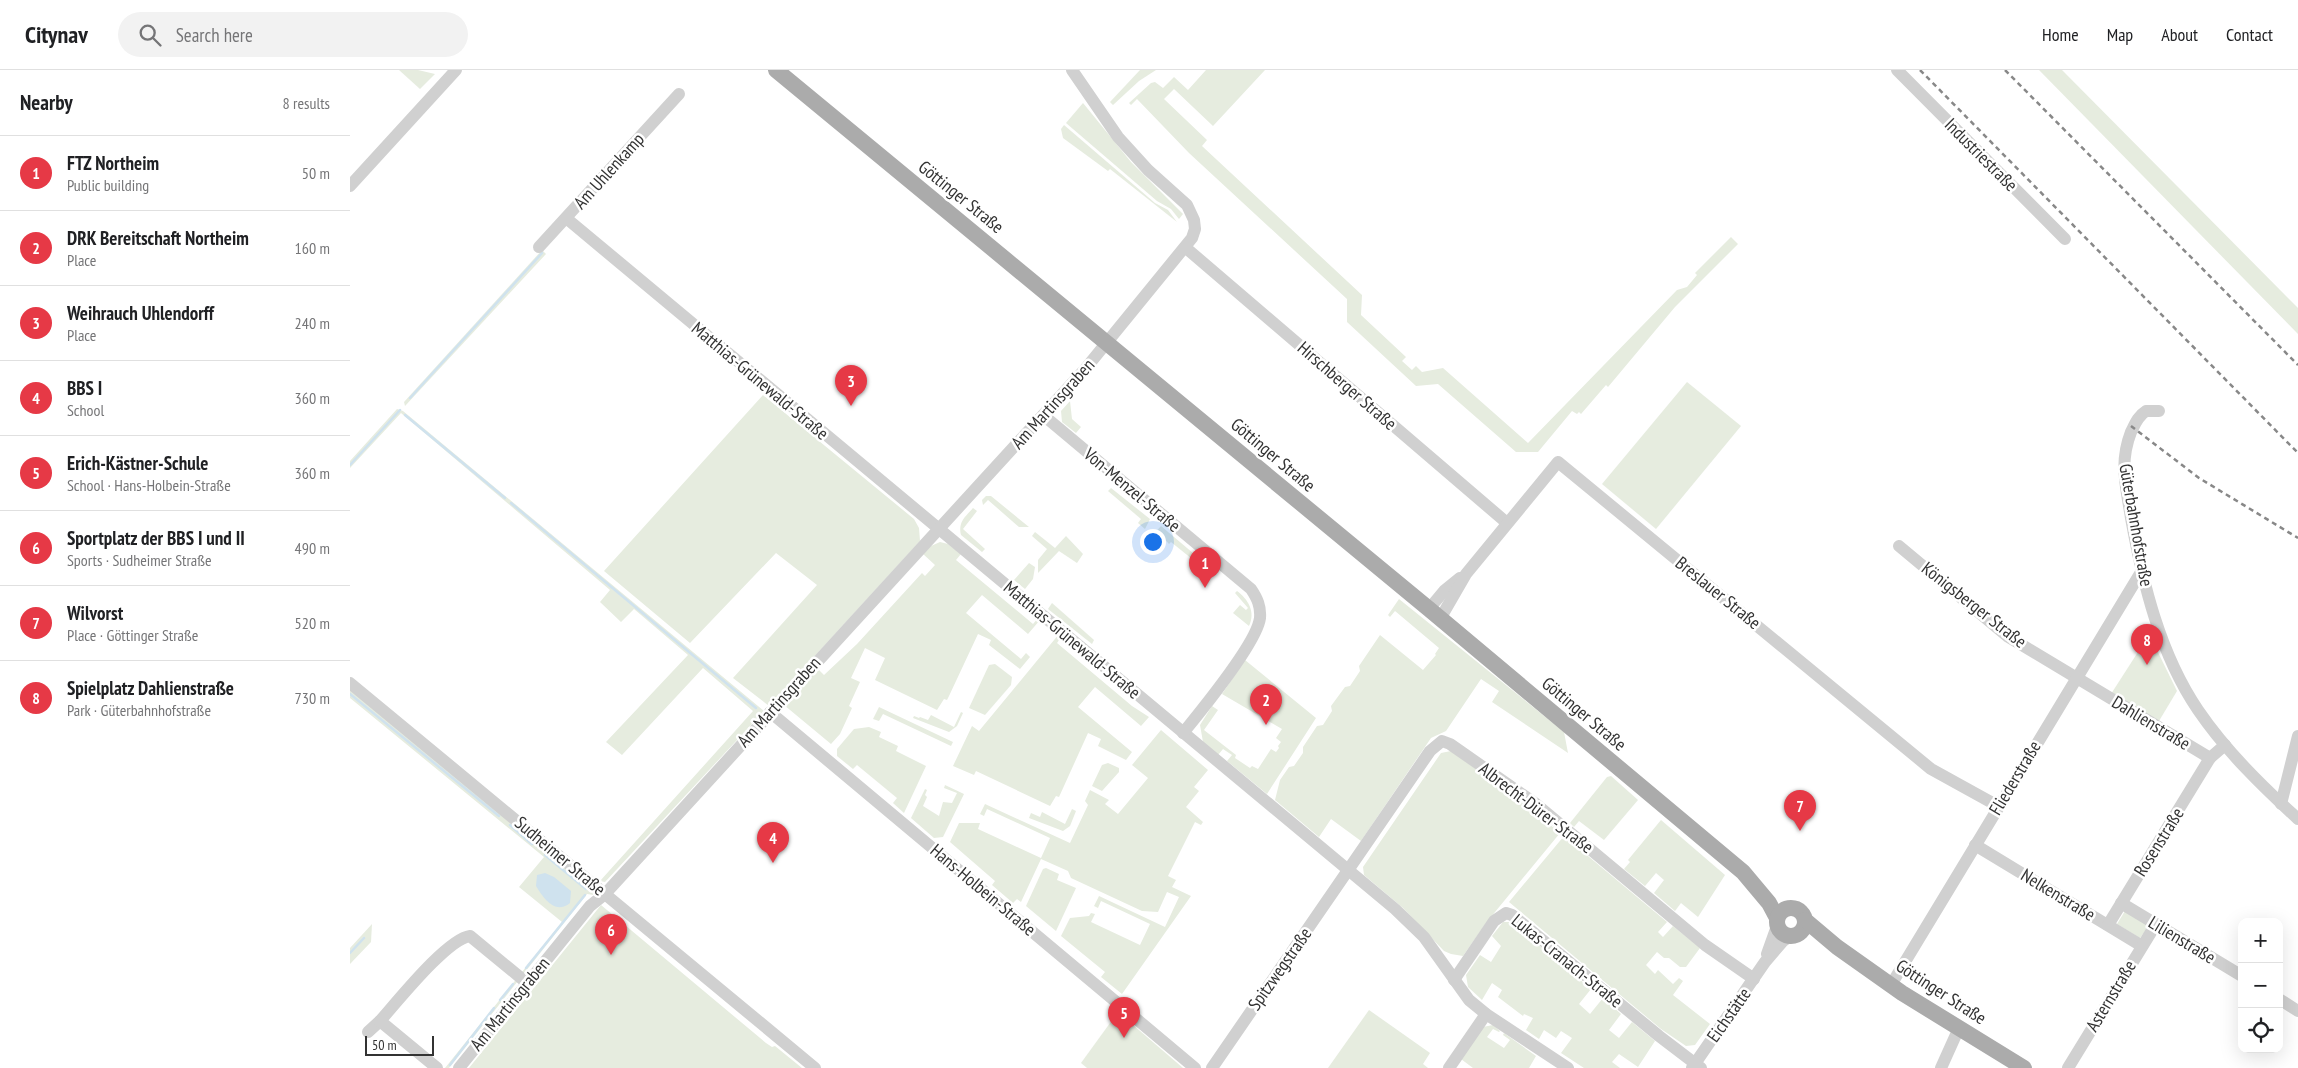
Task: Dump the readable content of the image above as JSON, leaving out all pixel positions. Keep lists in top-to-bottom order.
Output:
{
  "streets": {
    "main road": ["Göttinger Straße"],
    "street": [
      "Industriestraße",
      "Am Uhlenkamp",
      "Matthias-Grünewald-Straße",
      "Hirschberger Straße",
      "Am Martinsgraben",
      "Von-Menzel-Straße",
      "Güterbahnhofstraße",
      "Breslauer Straße",
      "Königsberger Straße",
      "Dahlienstraße",
      "Fliederstraße",
      "Albrecht-Dürer-Straße",
      "Rosenstraße",
      "Sudheimer Straße",
      "Hans-Holbein-Straße",
      "Nelkenstraße",
      "Lilienstraße",
      "Lukas-Cranach-Straße",
      "Spitzwegstraße",
      "Asternstraße",
      "Eichstätte"
    ]
  },
  "crossings": [
    ["Am Uhlenkamp", "Matthias-Grünewald-Straße"],
    ["Göttinger Straße", "Am Martinsgraben"],
    ["Göttinger Straße", "Breslauer Straße"],
    ["Göttinger Straße", "Fliederstraße"],
    ["Göttinger Straße", "Eichstätte"],
    ["Matthias-Grünewald-Straße", "Am Martinsgraben"],
    ["Matthias-Grünewald-Straße", "Von-Menzel-Straße"],
    ["Matthias-Grünewald-Straße", "Albrecht-Dürer-Straße"],
    ["Matthias-Grünewald-Straße", "Lukas-Cranach-Straße"],
    ["Matthias-Grünewald-Straße", "Spitzwegstraße"],
    ["Hirschberger Straße", "Am Martinsgraben"],
    ["Hirschberger Straße", "Breslauer Straße"],
    ["Am Martinsgraben", "Von-Menzel-Straße"],
    ["Am Martinsgraben", "Sudheimer Straße"],
    ["Am Martinsgraben", "Hans-Holbein-Straße"],
    ["Güterbahnhofstraße", "Dahlienstraße"],
    ["Güterbahnhofstraße", "Fliederstraße"],
    ["Breslauer Straße", "Fliederstraße"],
    ["Königsberger Straße", "Dahlienstraße"],
    ["Königsberger Straße", "Fliederstraße"],
    ["Dahlienstraße", "Fliederstraße"],
    ["Dahlienstraße", "Rosenstraße"],
    ["Fliederstraße", "Nelkenstraße"],
    ["Albrecht-Dürer-Straße", "Spitzwegstraße"],
    ["Albrecht-Dürer-Straße", "Eichstätte"],
    ["Rosenstraße", "Nelkenstraße"],
    ["Rosenstraße", "Lilienstraße"],
    ["Nelkenstraße", "Asternstraße"],
    ["Lilienstraße", "Asternstraße"],
    ["Lukas-Cranach-Straße", "Eichstätte"]
  ],
  "scale_bar": "50 m",
  "page": {
    "header": "Citynav",
    "search": "Search here",
    "nav": [
      "Home",
      "Map",
      "About",
      "Contact"
    ],
    "heading": ["Nearby", "8 results"],
    "list": [
      {
        "mark": "1",
        "name": "FTZ Northeim",
        "note": "Public building",
        "value": "50 m"
      },
      {
        "mark": "2",
        "name": "DRK Bereitschaft Northeim",
        "note": "Place",
        "value": "160 m"
      },
      {
        "mark": "3",
        "name": "Weihrauch Uhlendorff",
        "note": "Place",
        "value": "240 m"
      },
      {
        "mark": "4",
        "name": "BBS I",
        "note": "School",
        "value": "360 m"
      },
      {
        "mark": "5",
        "name": "Erich-Kästner-Schule",
        "note": "School · Hans-Holbein-Straße",
        "value": "360 m"
      },
      {
        "mark": "6",
        "name": "Sportplatz der BBS I und II",
        "note": "Sports · Sudheimer Straße",
        "value": "490 m"
      },
      {
        "mark": "7",
        "name": "Wilvorst",
        "note": "Place · Göttinger Straße",
        "value": "520 m"
      },
      {
        "mark": "8",
        "name": "Spielplatz Dahlienstraße",
        "note": "Park · Güterbahnhofstraße",
        "value": "730 m"
      }
    ],
    "pins": [
      "3",
      "1",
      "8",
      "2",
      "7",
      "4",
      "6",
      "5"
    ],
    "map_buttons": ["+", "−"],
    "scale": "50 m"
  }
}
